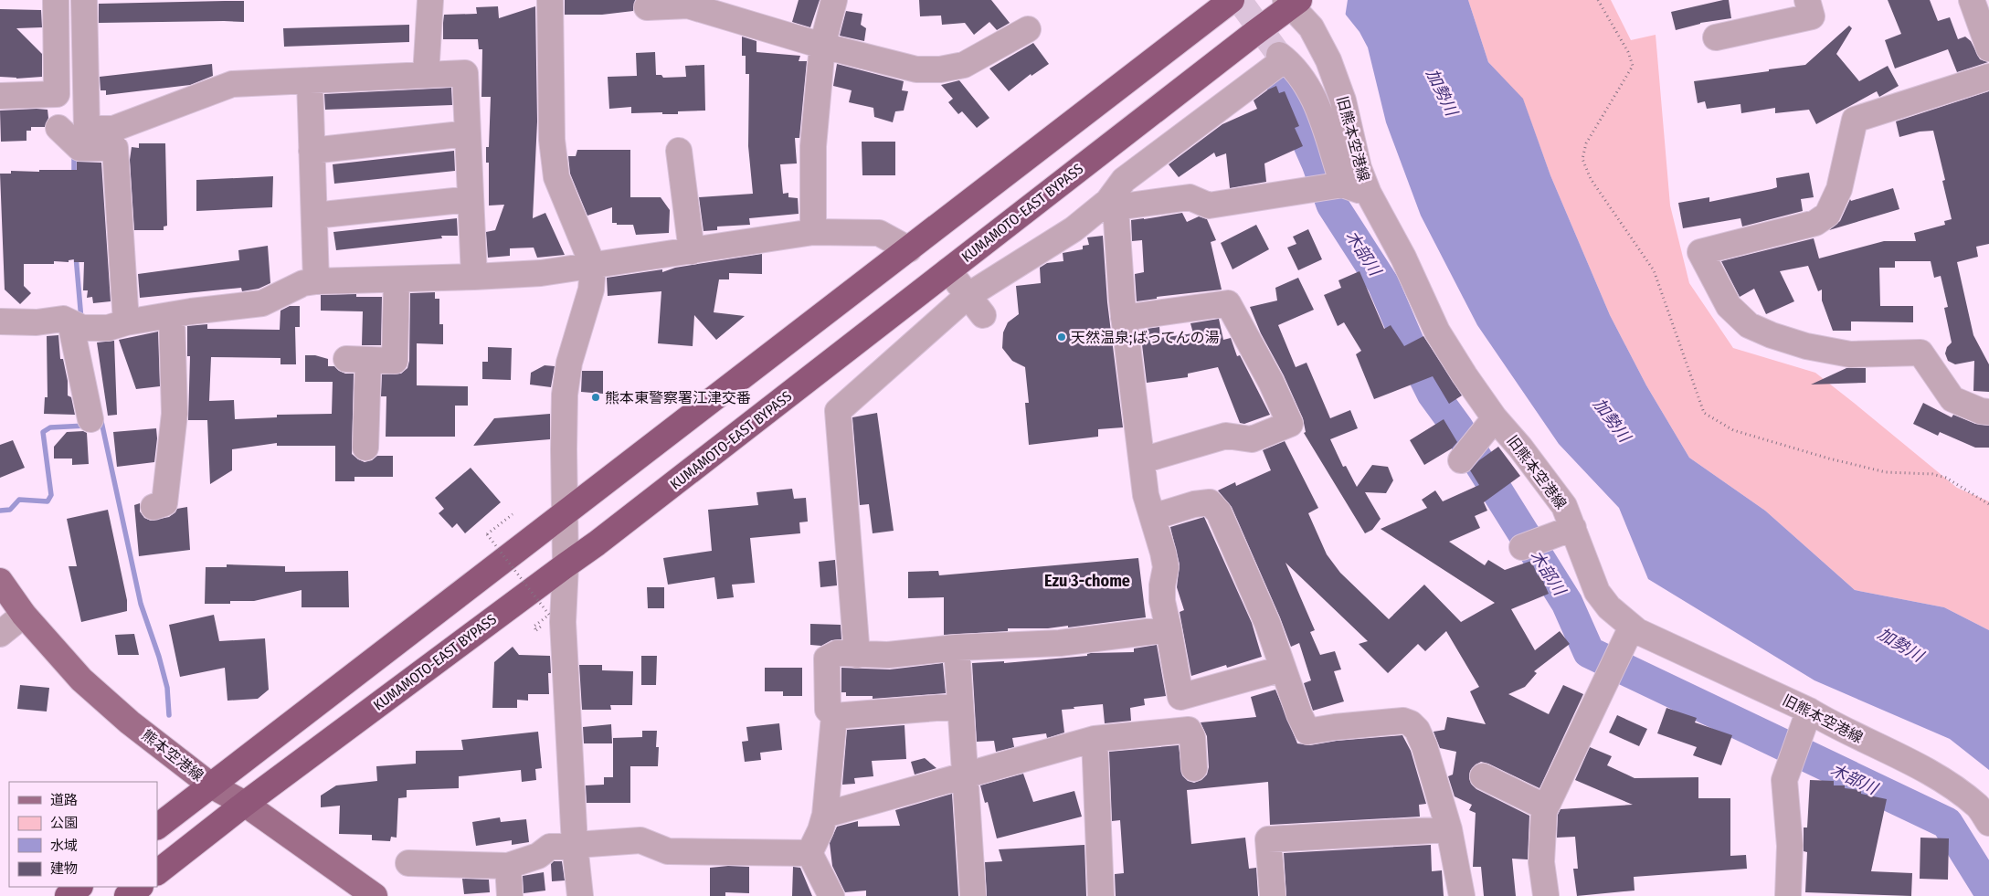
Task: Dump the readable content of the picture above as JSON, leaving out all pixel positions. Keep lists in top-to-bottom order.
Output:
{
  "streets": {
    "highway": ["KUMAMOTO-EAST BYPASS"],
    "main road": ["熊本空港線"],
    "street": ["旧熊本空港線"]
  },
  "crossings": [
    ["旧熊本空港線", "KUMAMOTO-EAST BYPASS"],
    ["KUMAMOTO-EAST BYPASS", "熊本空港線"]
  ],
  "districts": ["Ezu 3-chome"],
  "water": ["加勢川", "木部川"],
  "places": ["天然温泉;ばってんの湯", "熊本東警察署江津交番"],
  "legend": [
    "道路",
    "公園",
    "水域",
    "建物"
  ]
}
